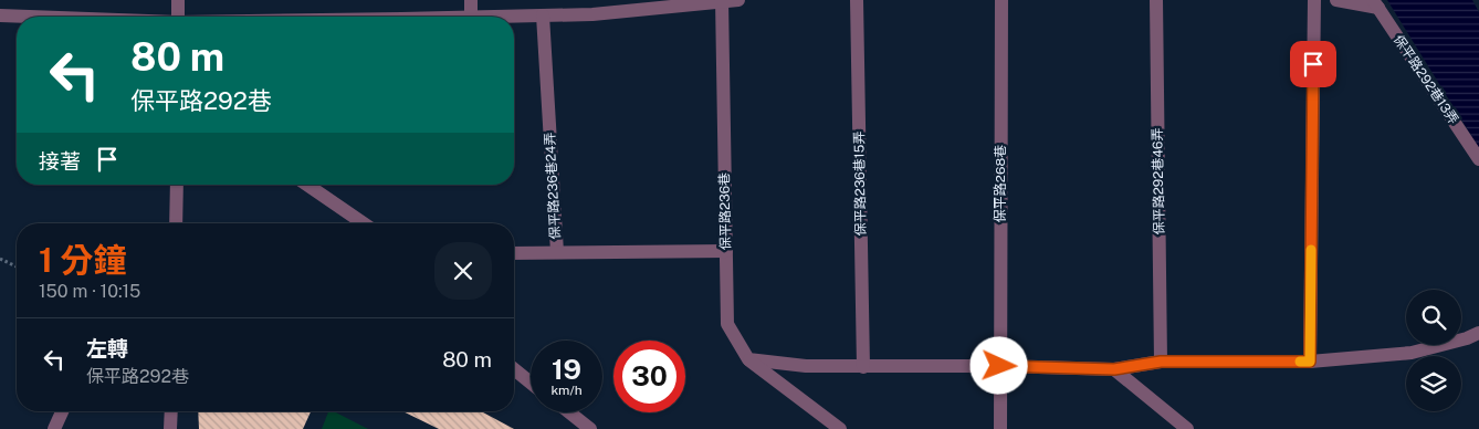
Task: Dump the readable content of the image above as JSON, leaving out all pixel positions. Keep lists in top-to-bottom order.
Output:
{
  "streets": {
    "street": [
      "保平路292巷13弄",
      "保平路292巷46弄",
      "保平路236巷15弄",
      "保平路268巷",
      "保平路236巷24弄",
      "保平路236巷"
    ]
  },
  "crossings": [
    ["保平路236巷24弄", "保平路236巷"]
  ],
  "page": {
    "turn": ["80 m", "保平路292巷"],
    "then": "接著",
    "heading": ["1 分鐘", "150 m · 10:15"],
    "list": [
      {
        "name": "左轉",
        "note": "保平路292巷",
        "value": "80 m"
      }
    ],
    "speed": "19 km/h",
    "limit": "30"
  }
}
